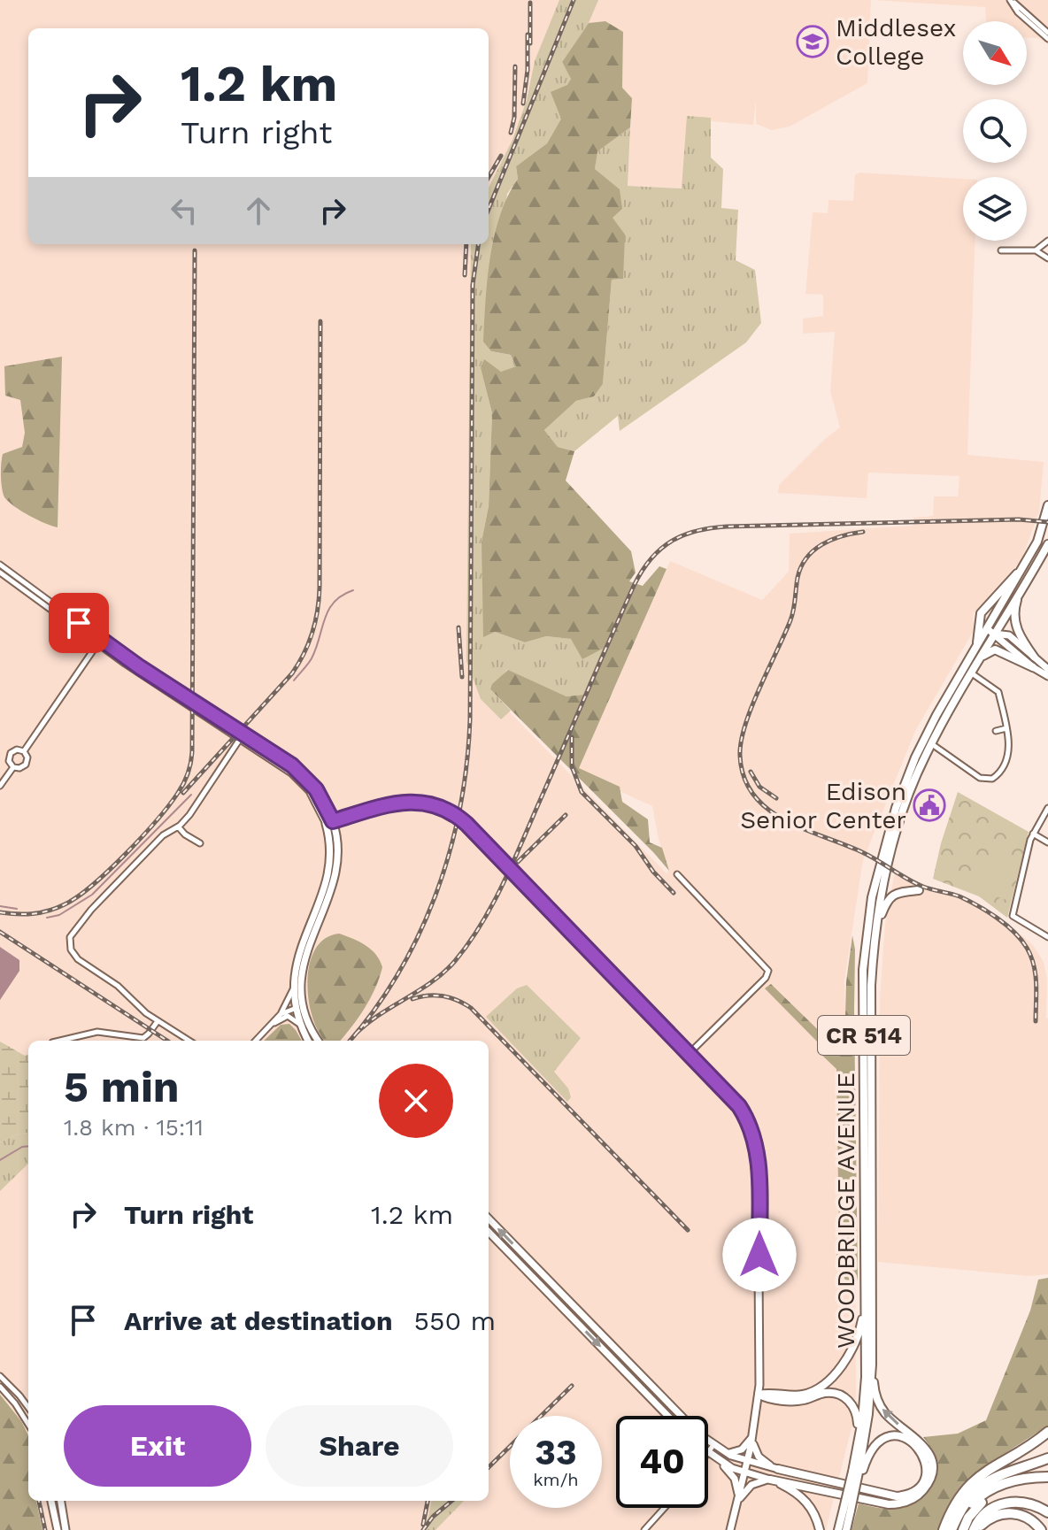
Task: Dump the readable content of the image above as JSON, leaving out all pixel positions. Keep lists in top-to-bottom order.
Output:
{
  "streets": {
    "main road": ["CR 514", "WOODBRIDGE AVENUE"]
  },
  "places": {
    "school or university": ["Middlesex College"],
    "public building": ["Edison Senior Center"]
  },
  "north": "bottom right",
  "page": {
    "turn": ["1.2 km", "Turn right"],
    "heading": ["5 min", "1.8 km · 15:11"],
    "list": [
      {
        "name": "Turn right",
        "value": "1.2 km"
      },
      {
        "name": "Arrive at destination",
        "value": "550 m"
      }
    ],
    "buttons": ["Exit", "Share"],
    "speed": "33 km/h",
    "limit": "40"
  }
}
